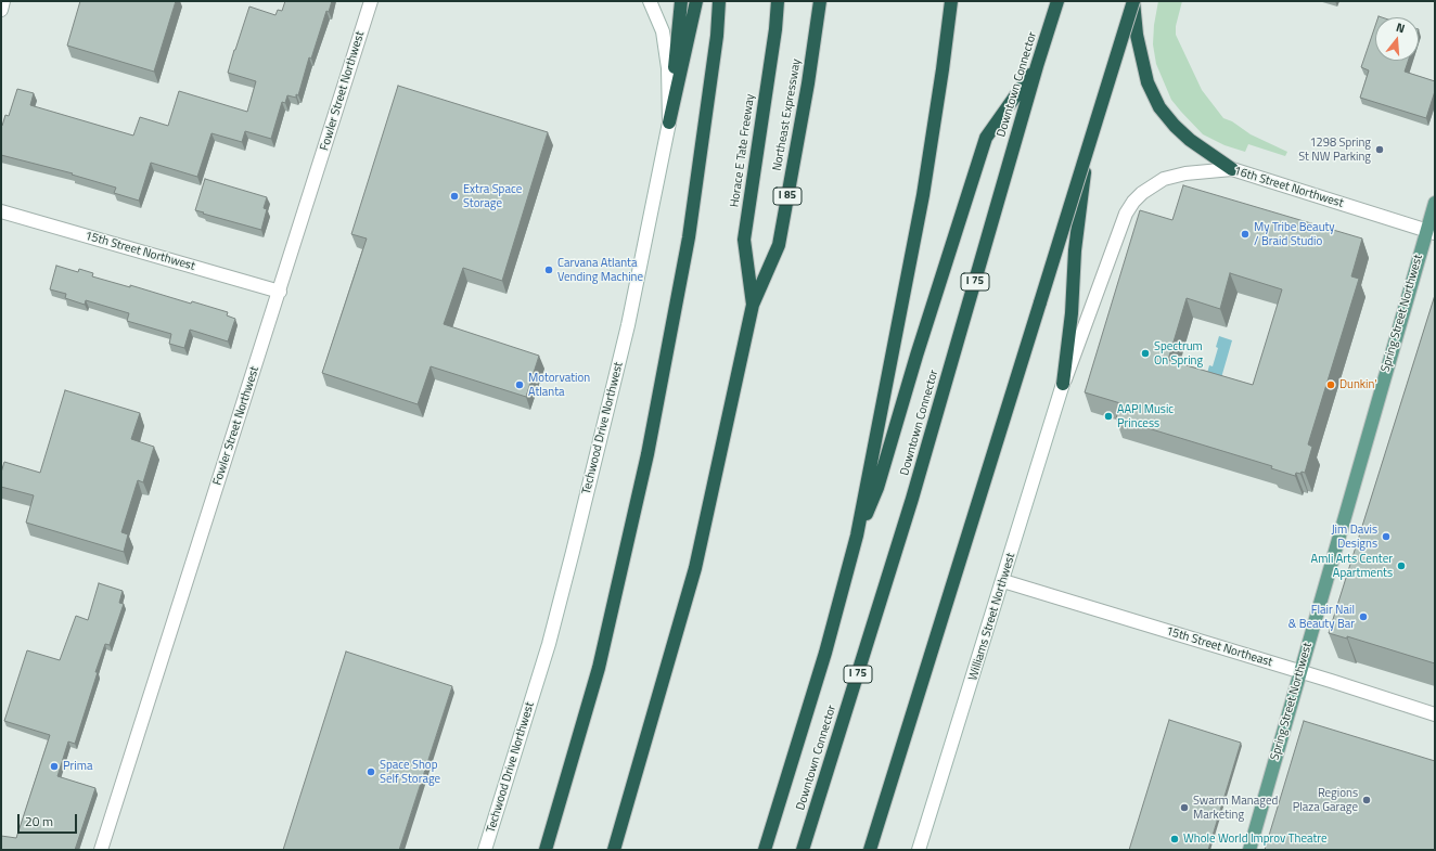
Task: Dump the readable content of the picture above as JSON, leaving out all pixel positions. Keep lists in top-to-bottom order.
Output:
{
  "streets": {
    "highway": [
      "Downtown Connector",
      "Northeast Expressway",
      "Horace E Tate Freeway",
      "I 85",
      "I 75"
    ],
    "main road": ["Spring Street Northwest"],
    "street": [
      "Fowler Street Northwest",
      "16th Street Northwest",
      "15th Street Northwest",
      "Techwood Drive Northwest",
      "Williams Street Northwest",
      "15th Street Northeast"
    ]
  },
  "crossings": [
    ["Fowler Street Northwest", "15th Street Northwest"],
    ["Northeast Expressway", "Horace E Tate Freeway"],
    ["16th Street Northwest", "Spring Street Northwest"],
    ["16th Street Northwest", "Williams Street Northwest"],
    ["Spring Street Northwest", "15th Street Northeast"],
    ["Williams Street Northwest", "15th Street Northeast"]
  ],
  "places": [
    "1298 Spring St NW Parking",
    "Extra Space Storage",
    "My Tribe Beauty / Braid Studio",
    "Carvana Atlanta Vending Machine",
    "Spectrum On Spring",
    "Motorvation Atlanta",
    "Dunkin'",
    "AAPI Music Princess",
    "Jim Davis Designs",
    "Amli Arts Center Apartments",
    "Flair Nail & Beauty Bar",
    "Prima",
    "Space Shop Self Storage",
    "Regions Plaza Garage",
    "Swarm Managed Marketing",
    "Whole World Improv Theatre"
  ],
  "scale_bar": "20 m",
  "north": "top"
}
